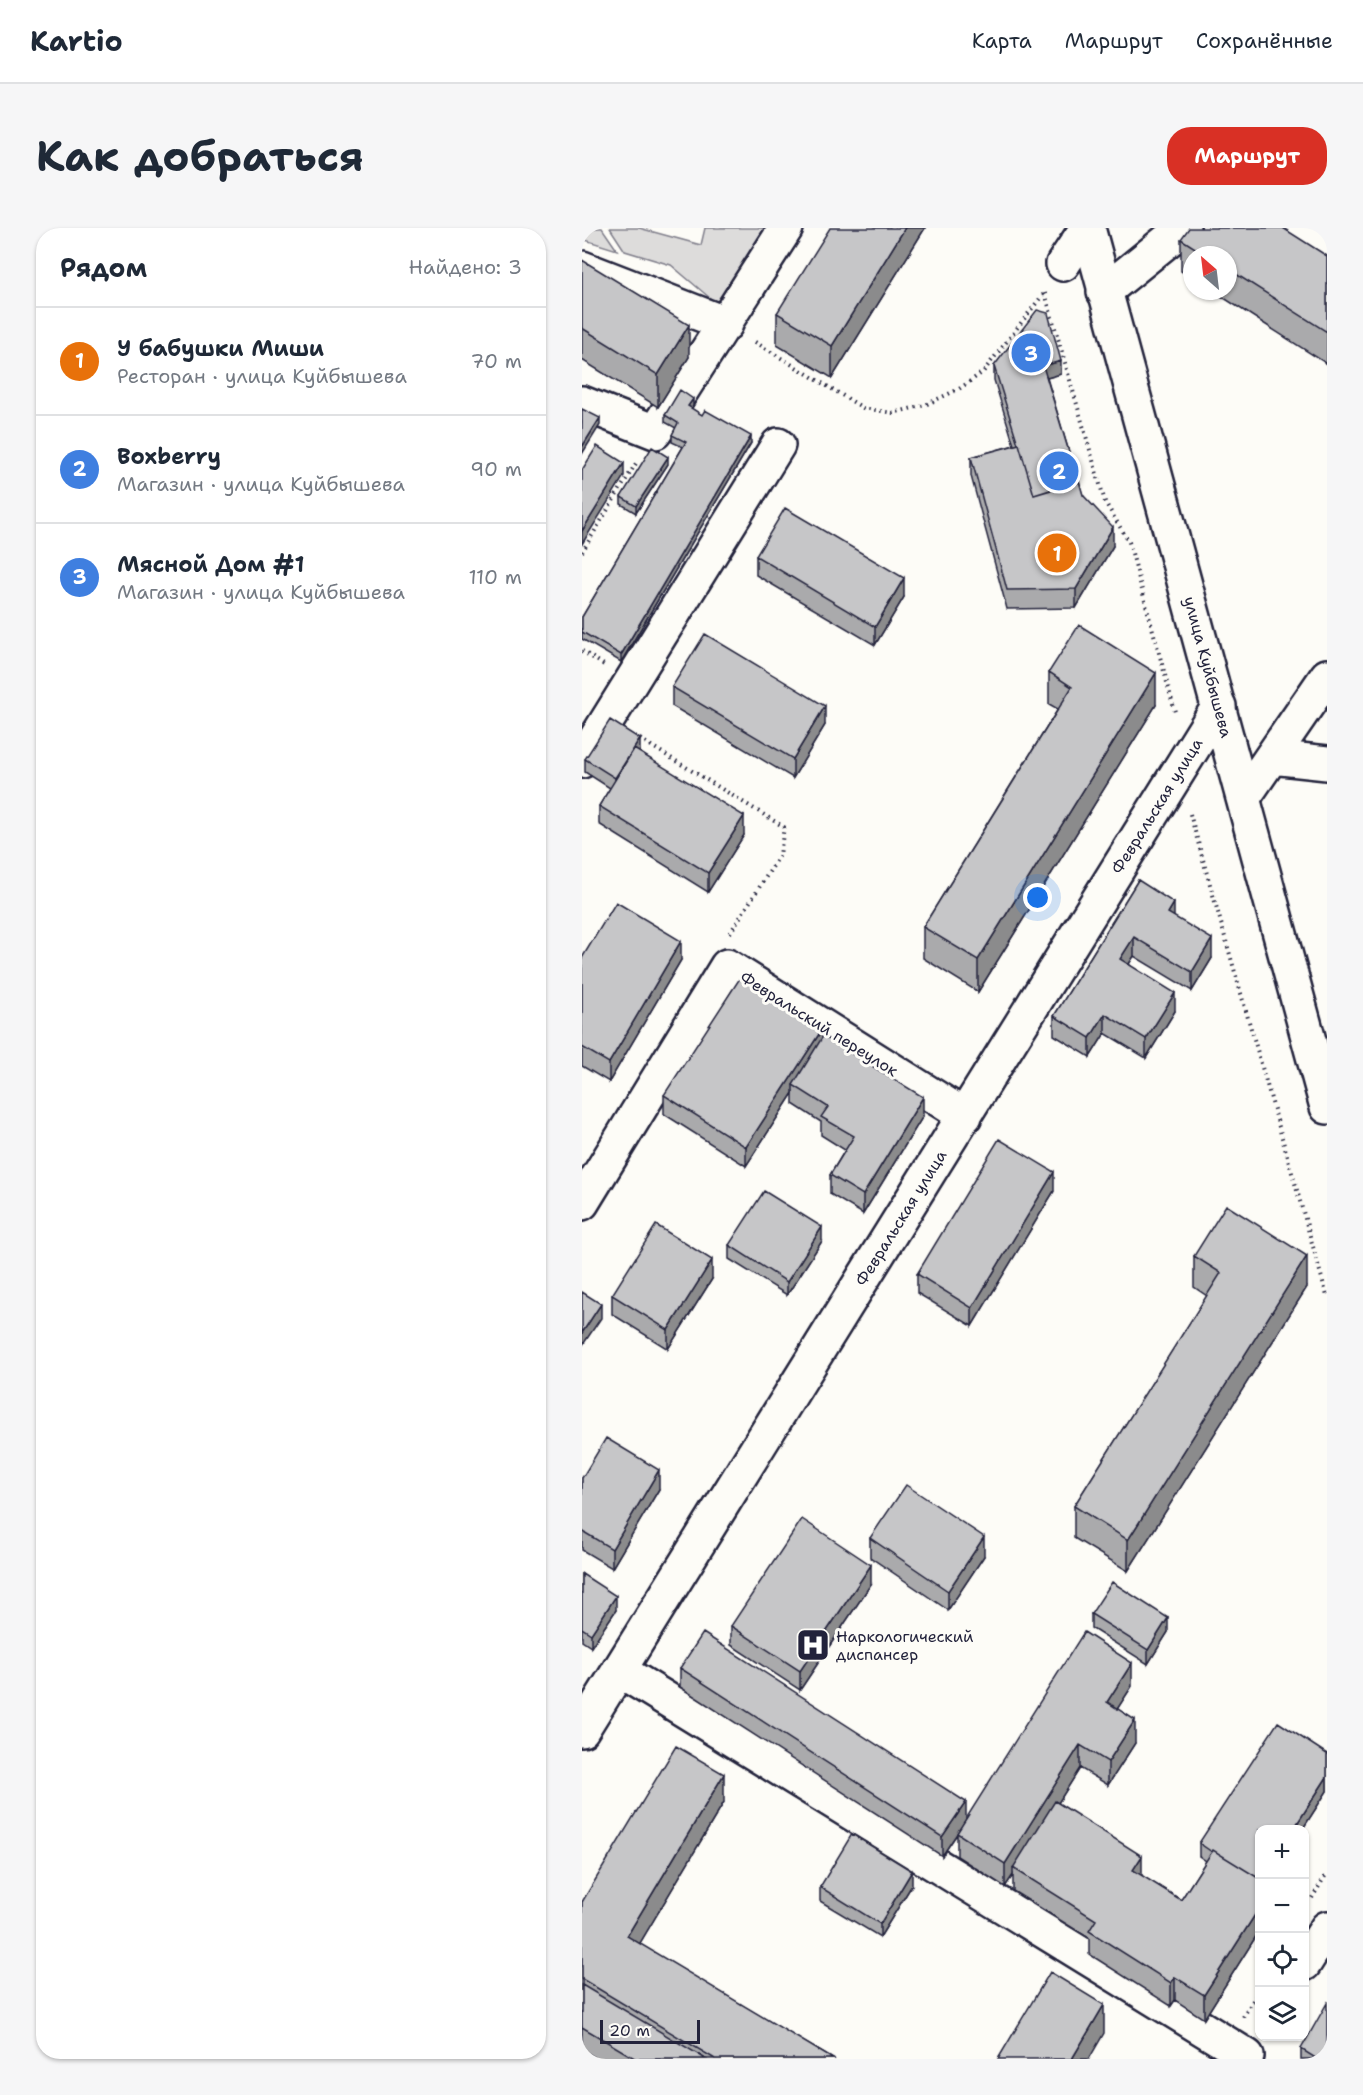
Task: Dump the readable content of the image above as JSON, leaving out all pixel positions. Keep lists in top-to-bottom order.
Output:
{
  "streets": {
    "street": ["улица Куйбышева", "Февральская улица", "Февральский переулок"]
  },
  "crossings": [
    ["улица Куйбышева", "Февральская улица"],
    ["Февральская улица", "Февральский переулок"]
  ],
  "places": {
    "hospital": ["Наркологический диспансер"]
  },
  "scale_bar": "20 m",
  "north": "top left",
  "page": {
    "header": "Kartio",
    "nav": ["Карта", "Маршрут", "Сохранённые"],
    "buttons": "Маршрут",
    "title": "Как добраться",
    "heading": ["Рядом", "Найдено: 3"],
    "list": [
      {
        "mark": "1",
        "name": "У бабушки Миши",
        "note": "Ресторан · улица Куйбышева",
        "value": "70 m"
      },
      {
        "mark": "2",
        "name": "Boxberry",
        "note": "Магазин · улица Куйбышева",
        "value": "90 m"
      },
      {
        "mark": "3",
        "name": "Мясной Дом #1",
        "note": "Магазин · улица Куйбышева",
        "value": "110 m"
      }
    ],
    "pins": ["3", "2", "1"],
    "map_buttons": ["+", "−"],
    "scale": "20 m"
  }
}
